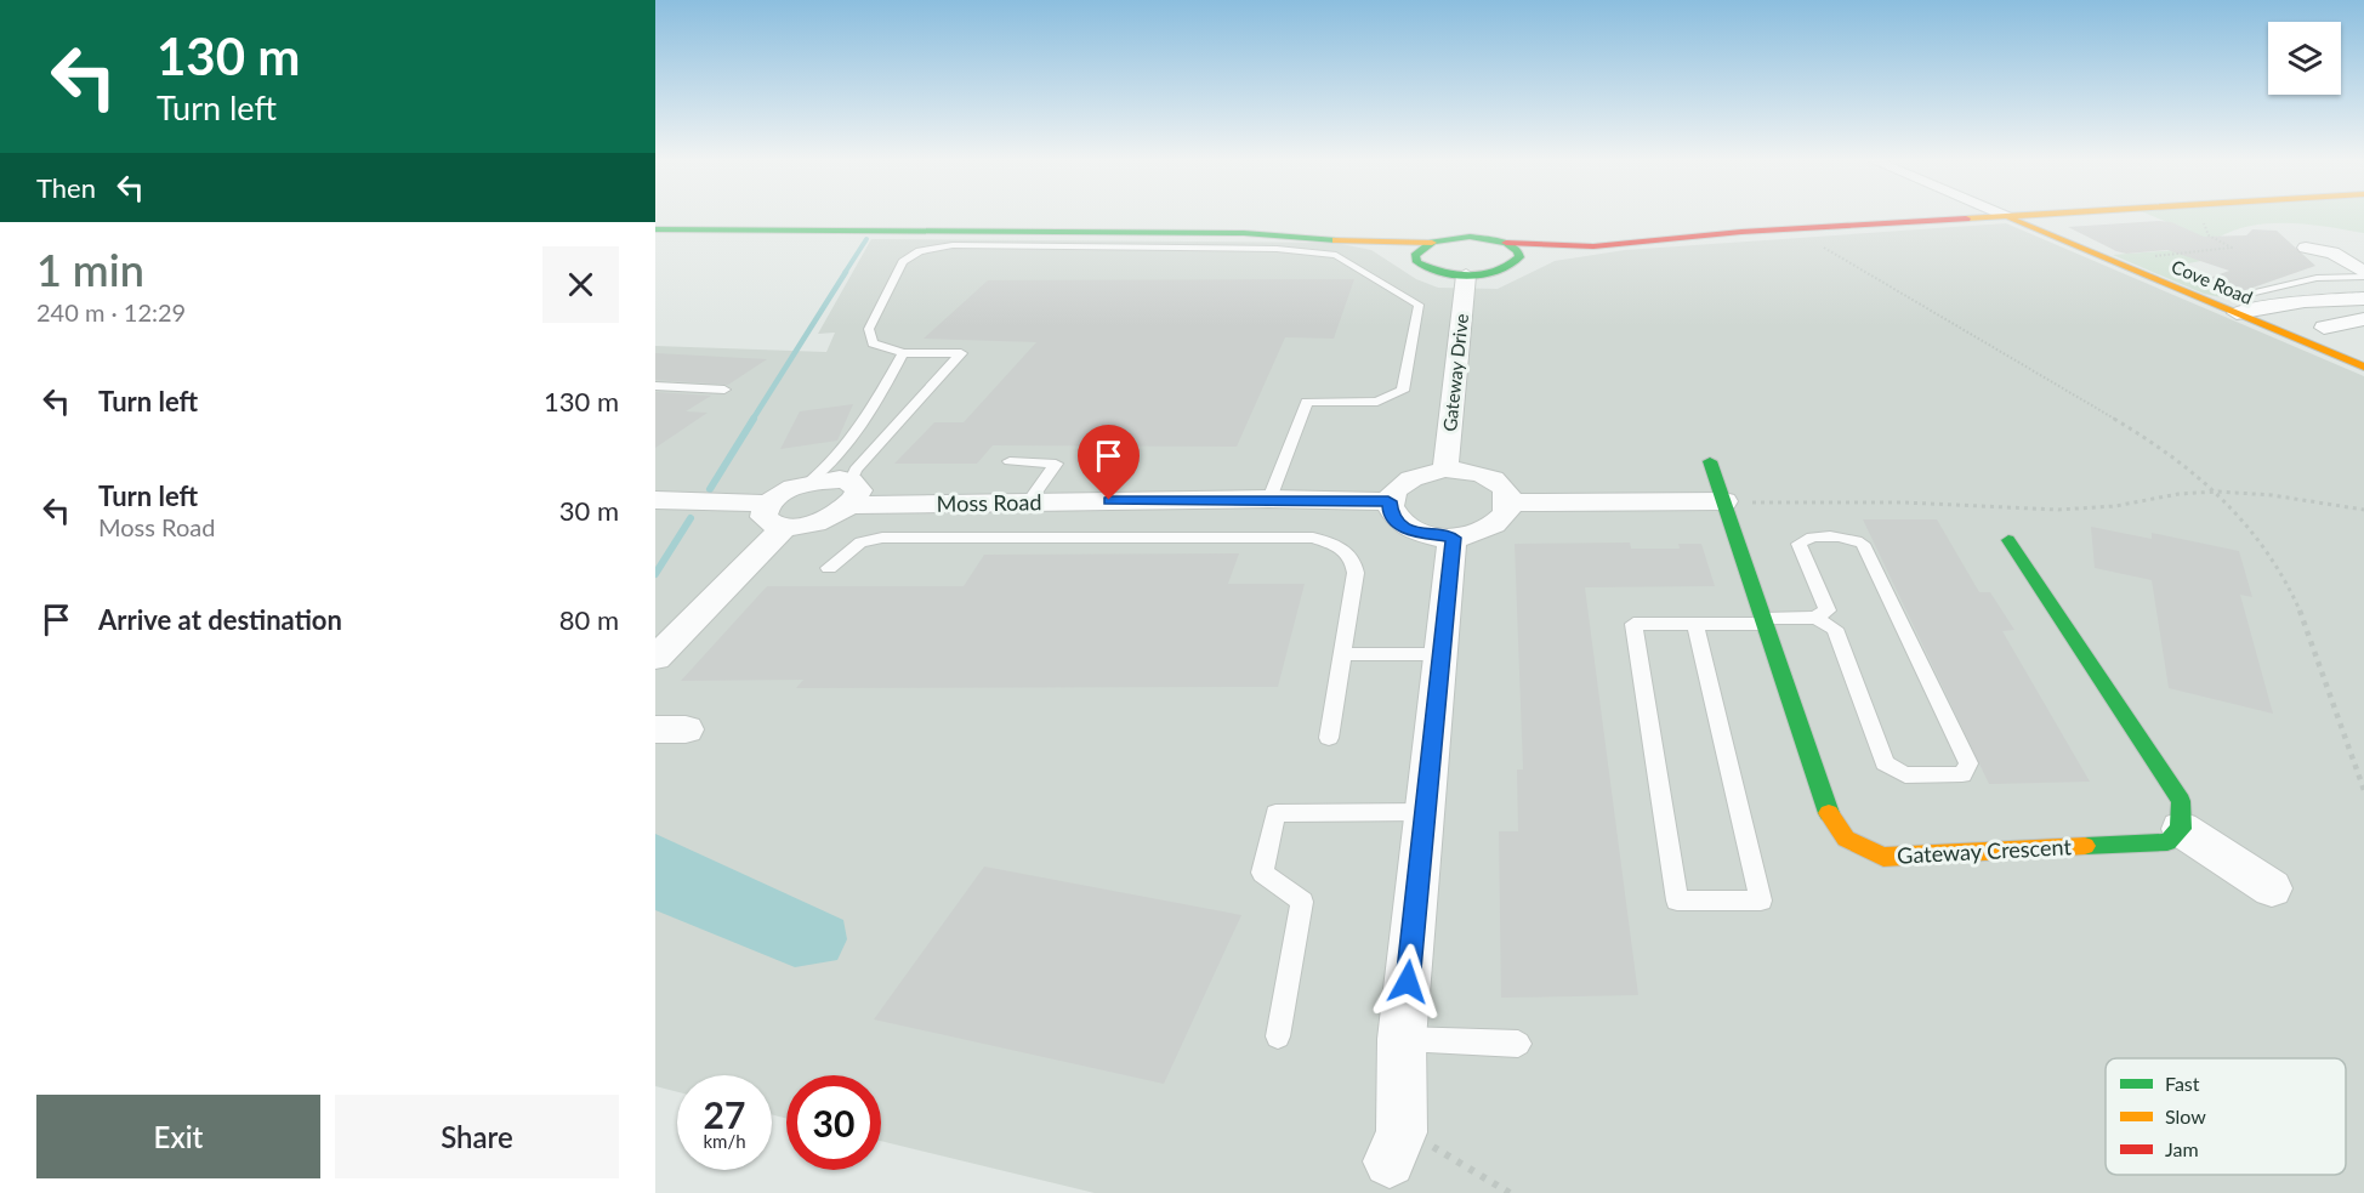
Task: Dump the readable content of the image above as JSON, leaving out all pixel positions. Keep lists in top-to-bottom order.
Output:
{
  "streets": {
    "street": [
      "Cove Road",
      "Gateway Drive",
      "Moss Road",
      "Gateway Crescent"
    ]
  },
  "crossings": [
    ["Gateway Drive", "Moss Road"]
  ],
  "legend": ["Fast", "Slow", "Jam"],
  "page": {
    "turn": ["130 m", "Turn left"],
    "then": "Then",
    "heading": ["1 min", "240 m · 12:29"],
    "list": [
      {
        "name": "Turn left",
        "value": "130 m"
      },
      {
        "name": "Turn left",
        "note": "Moss Road",
        "value": "30 m"
      },
      {
        "name": "Arrive at destination",
        "value": "80 m"
      }
    ],
    "speed": "27 km/h",
    "limit": "30",
    "buttons": ["Exit", "Share"]
  }
}
